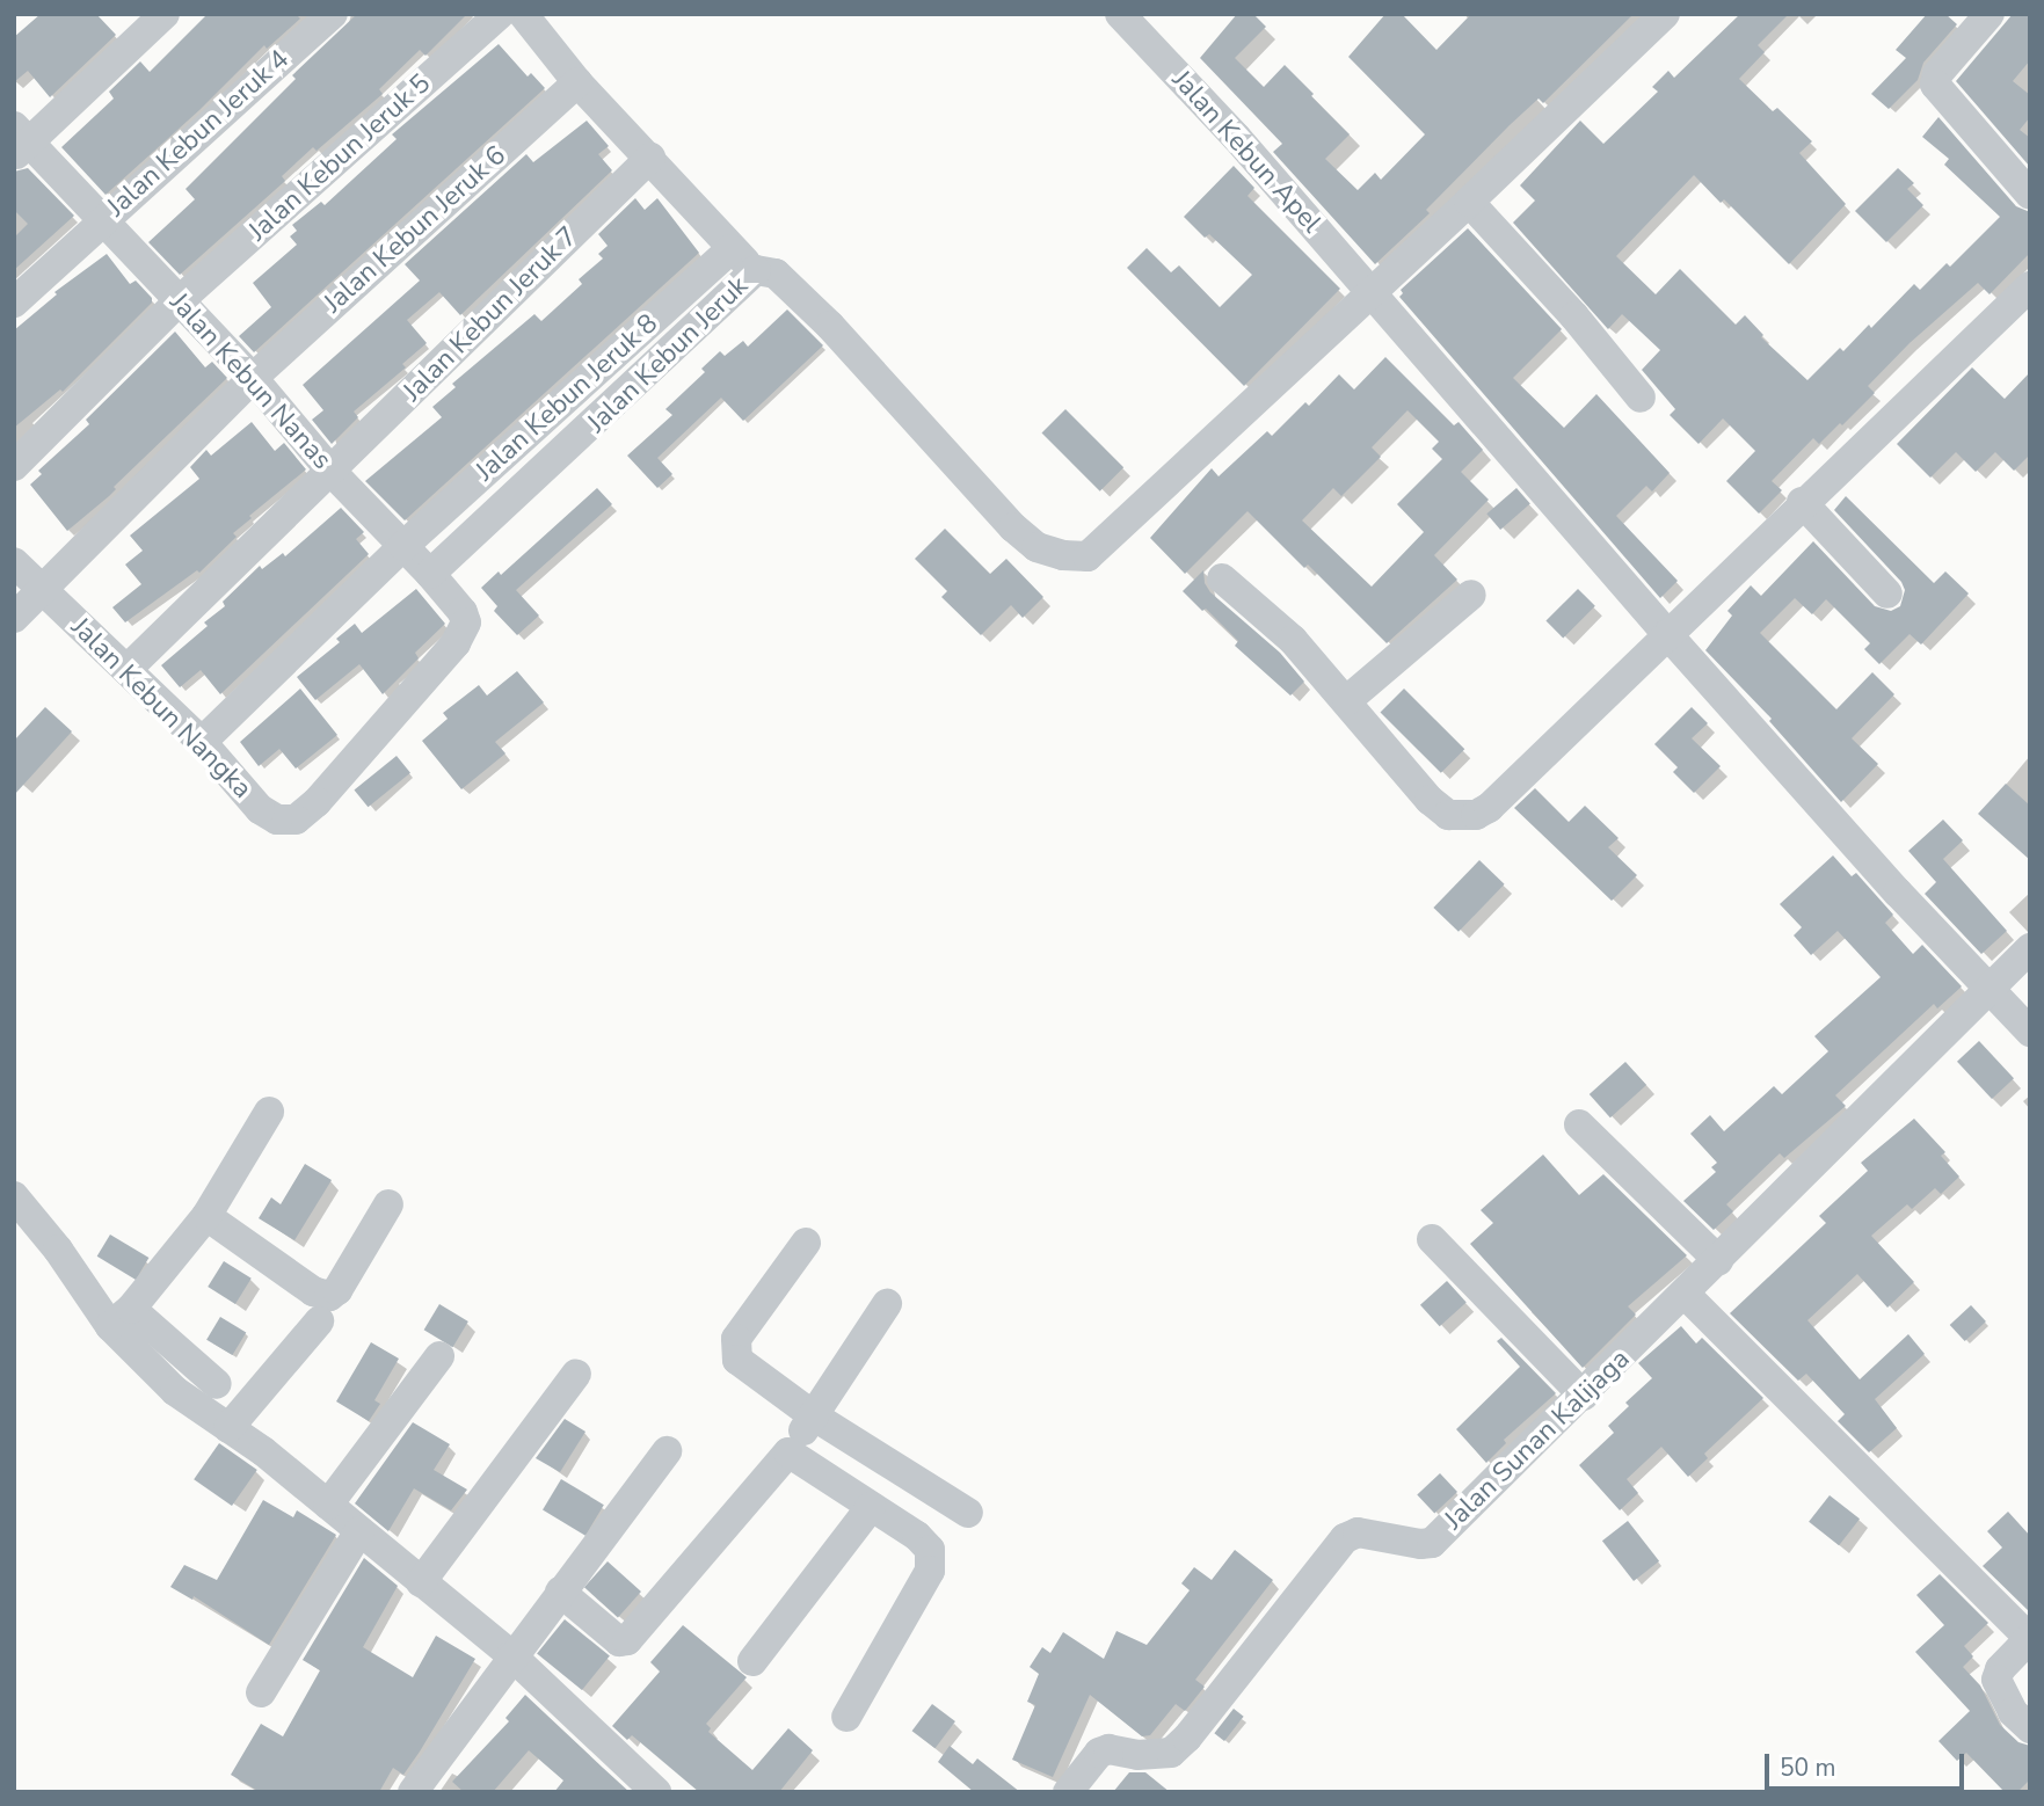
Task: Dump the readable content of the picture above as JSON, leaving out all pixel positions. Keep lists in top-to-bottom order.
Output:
{
  "streets": {
    "street": [
      "Jalan Kebun Jeruk 4",
      "Jalan Kebun Apel",
      "Jalan Kebun Jeruk 5",
      "Jalan Kebun Jeruk 6",
      "Jalan Kebun Jeruk 7",
      "Jalan Kebun Jeruk",
      "Jalan Kebun Nanas",
      "Jalan Kebun Jeruk 8",
      "Jalan Kebun Nangka",
      "Jalan Sunan Kalijaga"
    ]
  },
  "crossings": [
    ["Jalan Kebun Jeruk 4", "Jalan Kebun Nanas"],
    ["Jalan Kebun Apel", "Jalan Sunan Kalijaga"],
    ["Jalan Kebun Jeruk 5", "Jalan Kebun Nanas"],
    ["Jalan Kebun Jeruk 6", "Jalan Kebun Jeruk"],
    ["Jalan Kebun Jeruk 6", "Jalan Kebun Nanas"],
    ["Jalan Kebun Jeruk 6", "Jalan Kebun Nangka"],
    ["Jalan Kebun Jeruk 7", "Jalan Kebun Jeruk"],
    ["Jalan Kebun Jeruk 7", "Jalan Kebun Nanas"],
    ["Jalan Kebun Jeruk 7", "Jalan Kebun Nangka"],
    ["Jalan Kebun Jeruk", "Jalan Kebun Nanas"],
    ["Jalan Kebun Jeruk", "Jalan Kebun Jeruk 8"],
    ["Jalan Kebun Nanas", "Jalan Kebun Jeruk 8"],
    ["Jalan Kebun Nanas", "Jalan Kebun Nangka"],
    ["Jalan Kebun Jeruk 8", "Jalan Kebun Nangka"]
  ],
  "scale_bar": "50 m"
}
